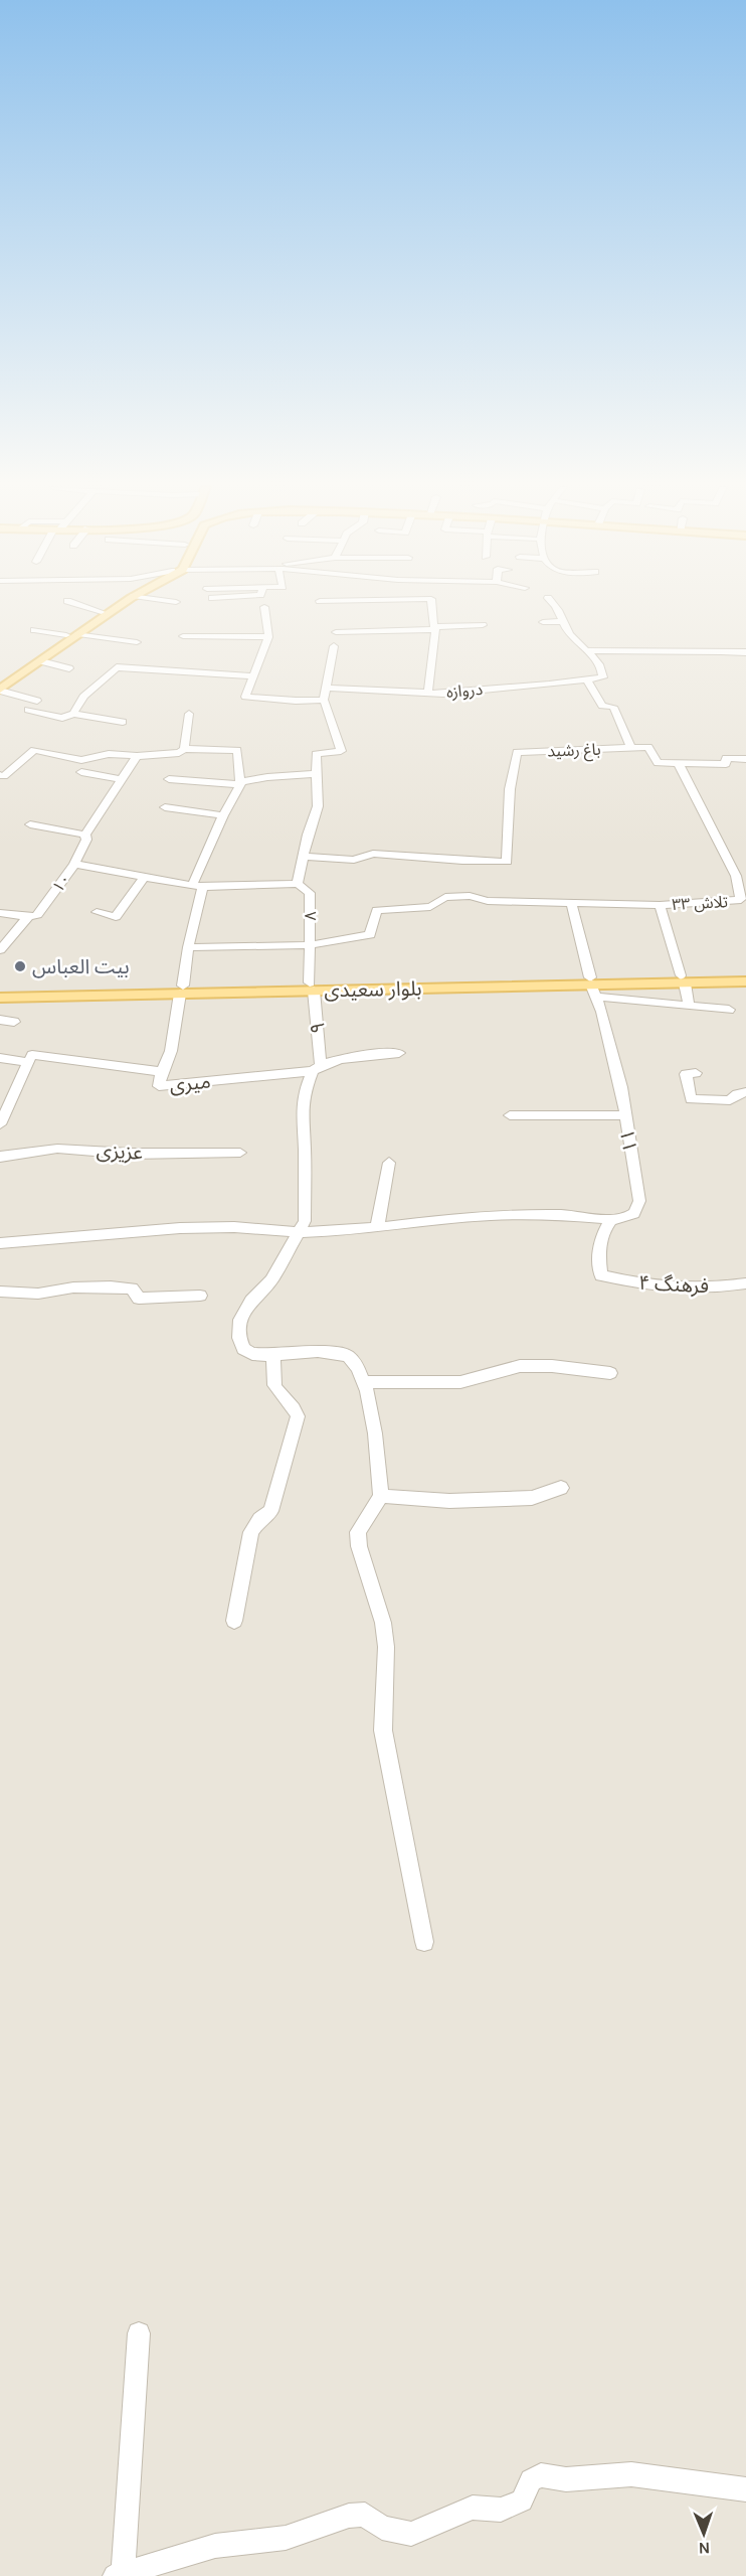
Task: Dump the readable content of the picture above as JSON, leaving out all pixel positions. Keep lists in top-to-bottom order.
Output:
{
  "streets": {
    "main road": ["بلوار سعیدی"],
    "street": [
      "دروازه",
      "باغ رشید",
      "۱۰",
      "تلاش ۳۳",
      "۸",
      "۹",
      "میری",
      "۱۱",
      "عزیزی",
      "فرهنگ ۴"
    ]
  },
  "crossings": [
    ["باغ رشید", "۸"],
    ["۱۰", "۸"],
    ["تلاش ۳۳", "۸"],
    ["تلاش ۳۳", "۱۱"],
    ["۸", "بلوار سعیدی"],
    ["۸", "۹"],
    ["بلوار سعیدی", "۹"],
    ["بلوار سعیدی", "۱۱"],
    ["۹", "میری"],
    ["۱۱", "فرهنگ ۴"]
  ],
  "places": ["بیت العباس"],
  "north": "bottom"
}
